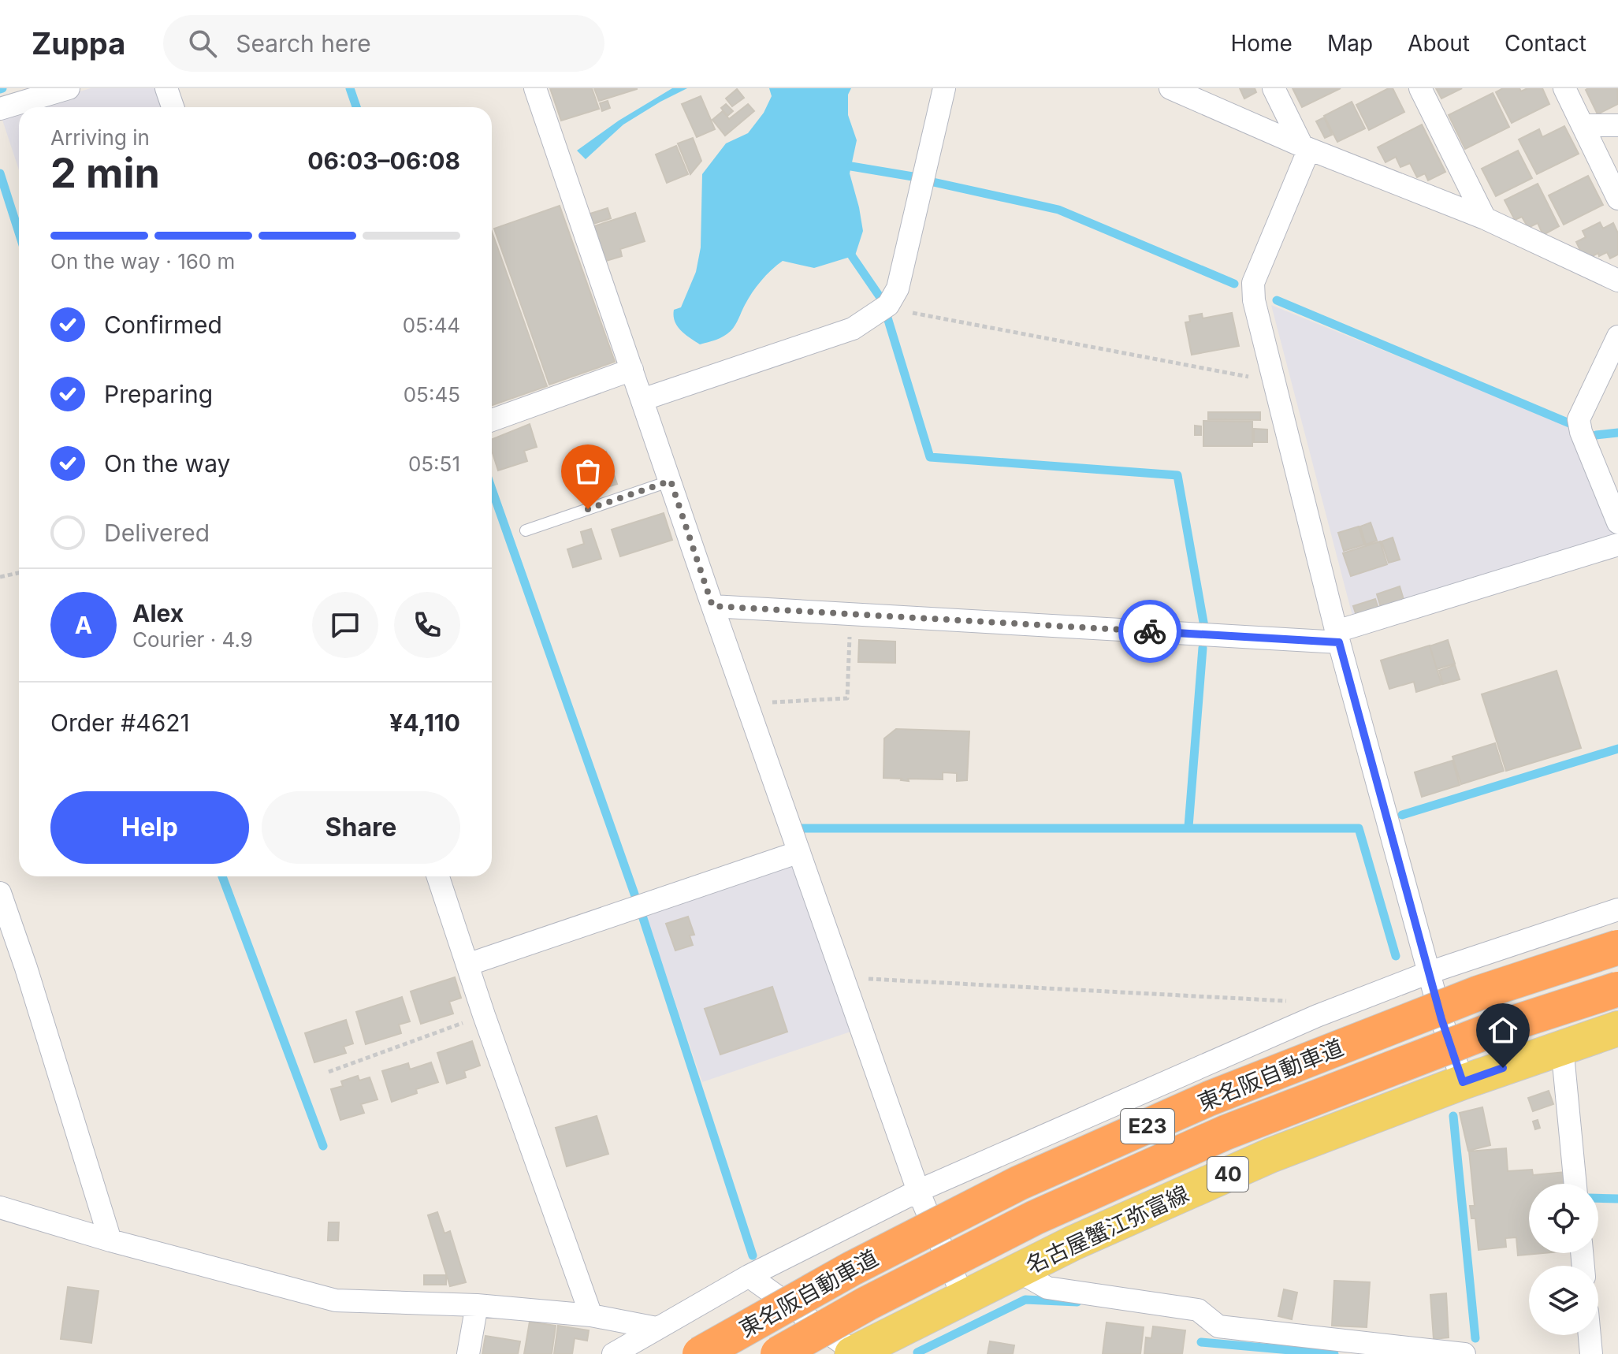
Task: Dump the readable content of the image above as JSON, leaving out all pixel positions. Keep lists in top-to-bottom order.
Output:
{
  "streets": {
    "highway": ["東名阪自動車道", "E23"],
    "main road": ["40", "名古屋蟹江弥富線"]
  },
  "page": {
    "header": "Zuppa",
    "search": "Search here",
    "nav": [
      "Home",
      "Map",
      "About",
      "Contact"
    ],
    "heading": ["2 min", "Arriving in", "06:03–06:08"],
    "panel": [
      "Alex",
      "Courier · 4.9",
      "Order #4621",
      "¥4,110"
    ],
    "bar": "On the way · 160 m",
    "list": [
      ["Confirmed", "05:44"],
      ["Preparing", "05:45"],
      ["On the way", "05:51"],
      "Delivered"
    ],
    "round": "A",
    "buttons": ["Help", "Share"]
  }
}
